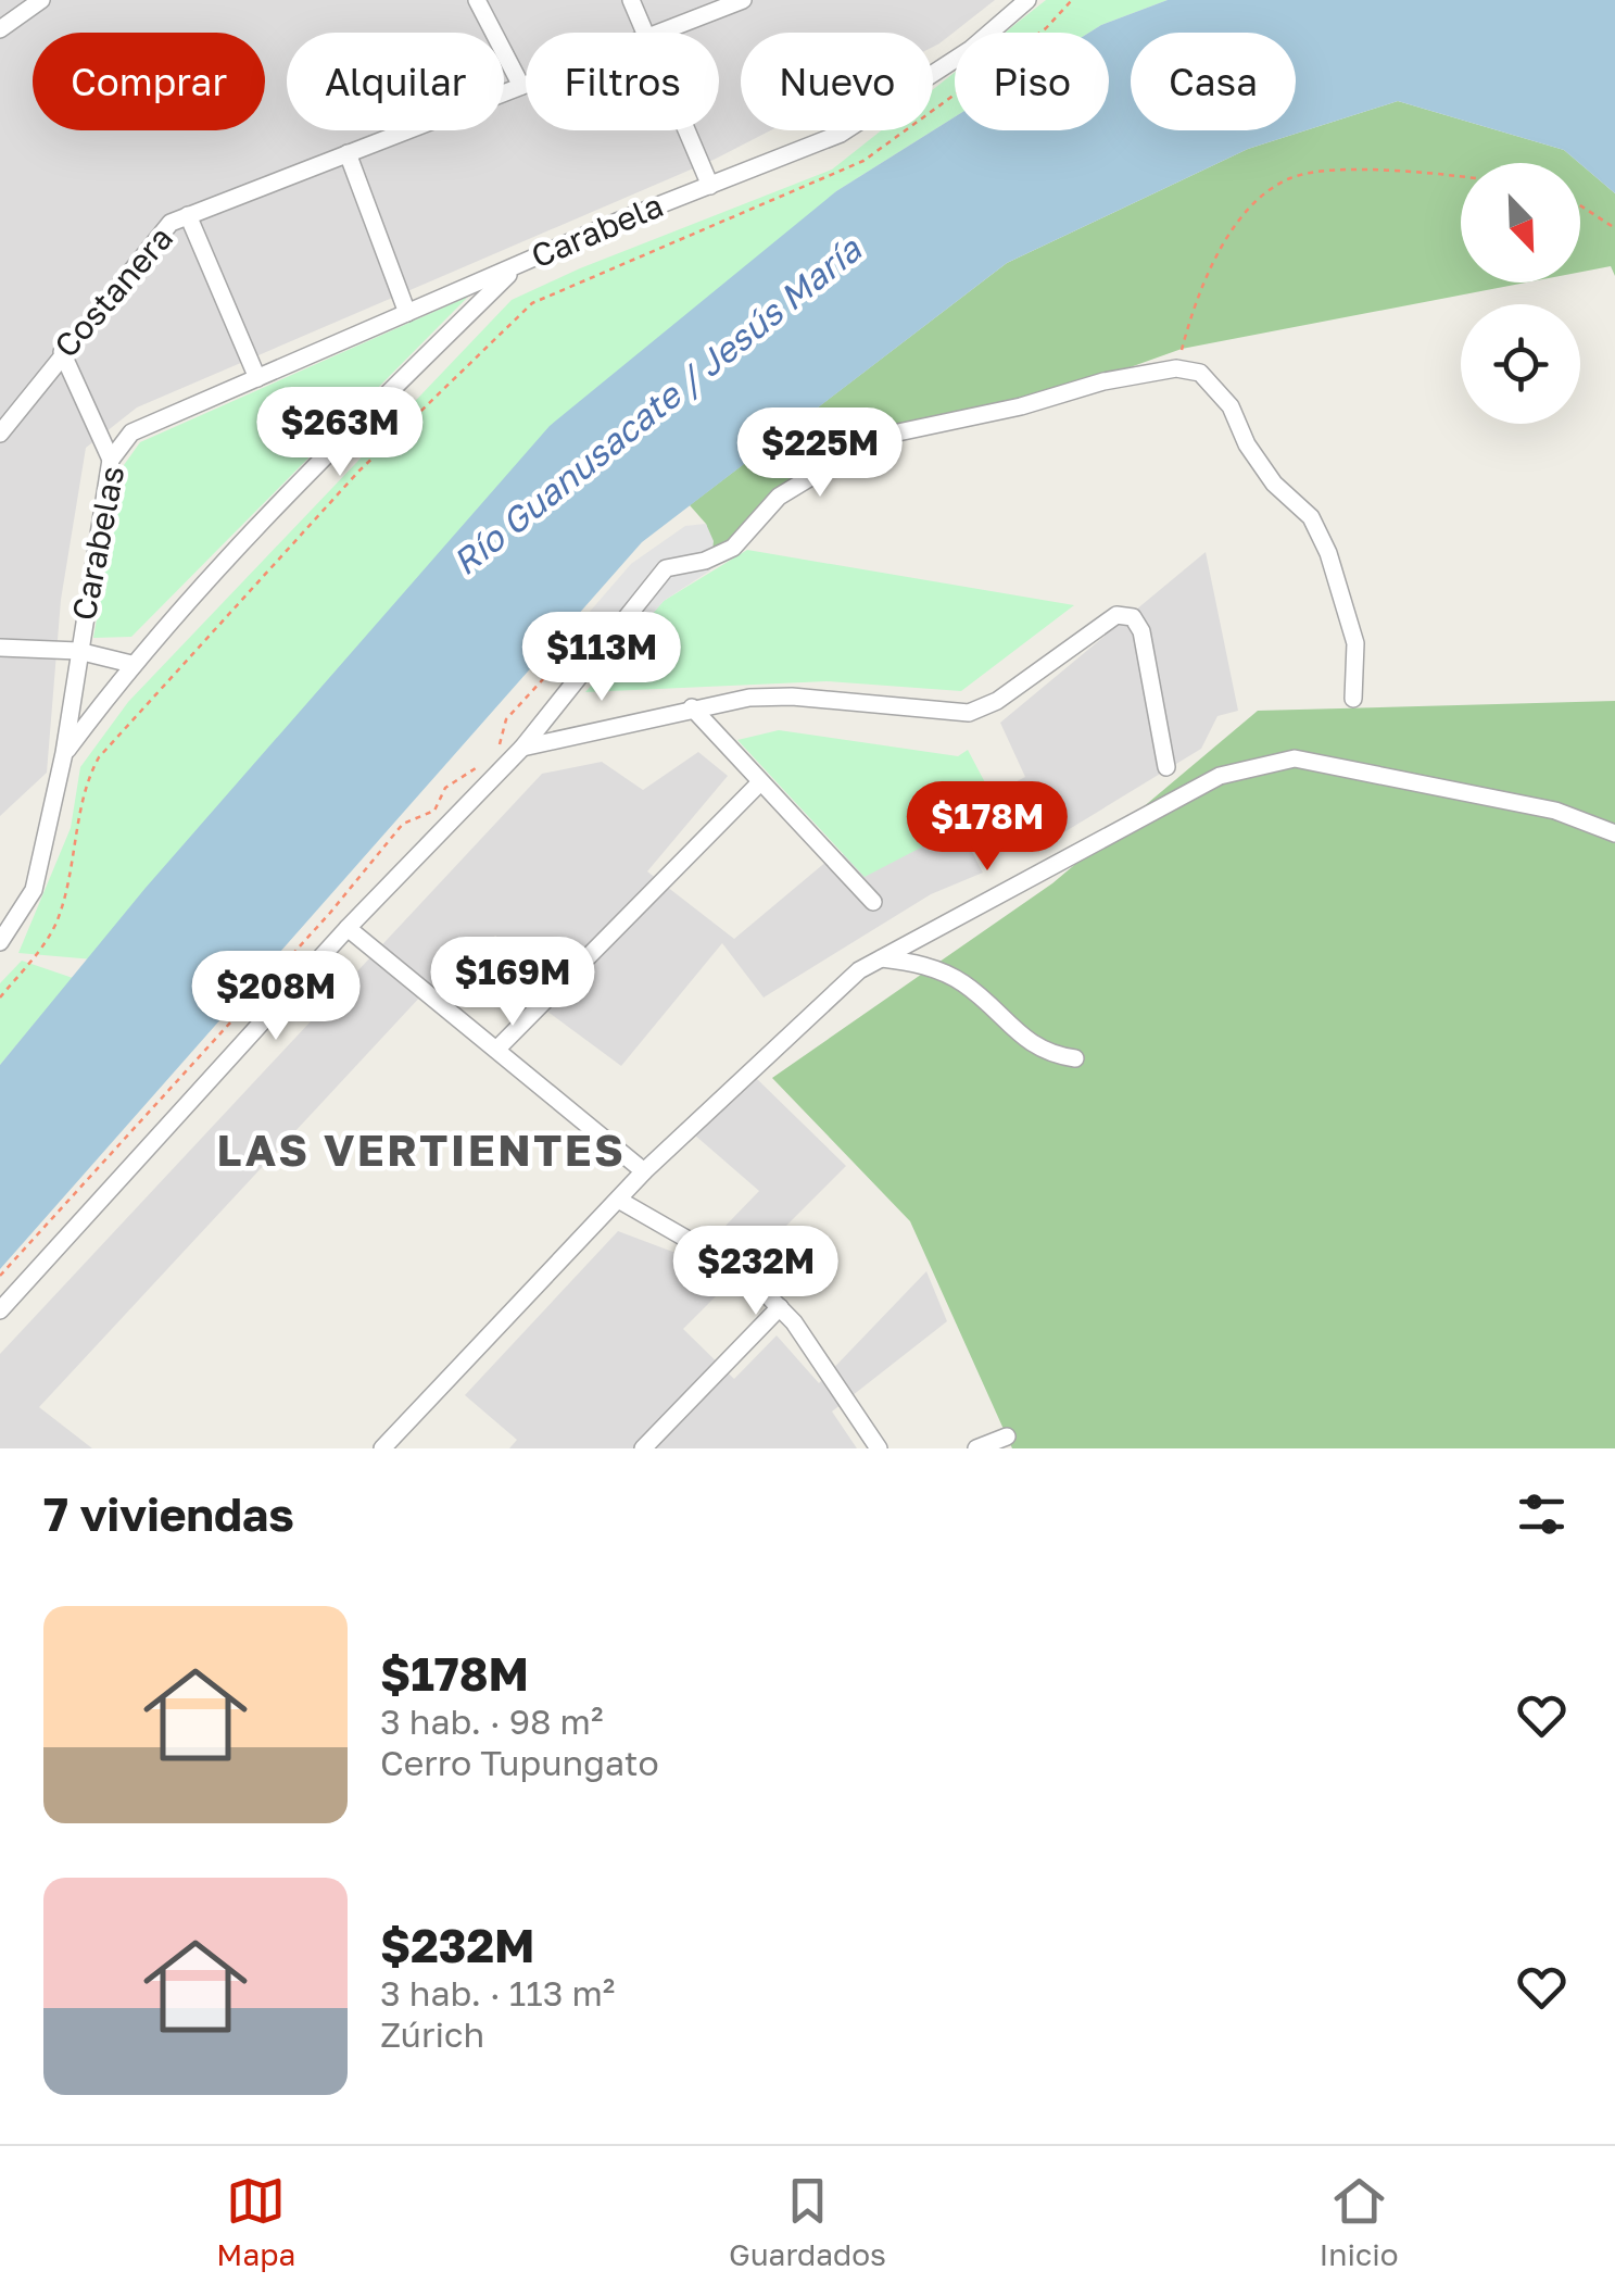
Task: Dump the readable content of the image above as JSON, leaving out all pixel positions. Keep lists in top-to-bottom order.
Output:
{
  "streets": {
    "street": ["Carabela", "Costanera", "Carabelas"]
  },
  "crossings": [
    ["Carabela", "Carabelas"]
  ],
  "districts": ["LAS VERTIENTES"],
  "water": ["Río Guanusacate / Jesús María"],
  "north": "bottom right",
  "page": {
    "chip": [
      "Comprar",
      "Alquilar",
      "Filtros",
      "Nuevo",
      "Piso",
      "Casa"
    ],
    "price": [
      "$263M",
      "$225M",
      "$113M",
      "$178M",
      "$169M",
      "$208M",
      "$232M"
    ],
    "heading": "7 viviendas",
    "list": [
      {
        "name": "$178M",
        "note": "3 hab. · 98 m² · Cerro Tupungato"
      },
      {
        "name": "$232M",
        "note": "3 hab. · 113 m² · Zúrich"
      }
    ],
    "tabs": ["Mapa", "Guardados", "Inicio"]
  }
}
